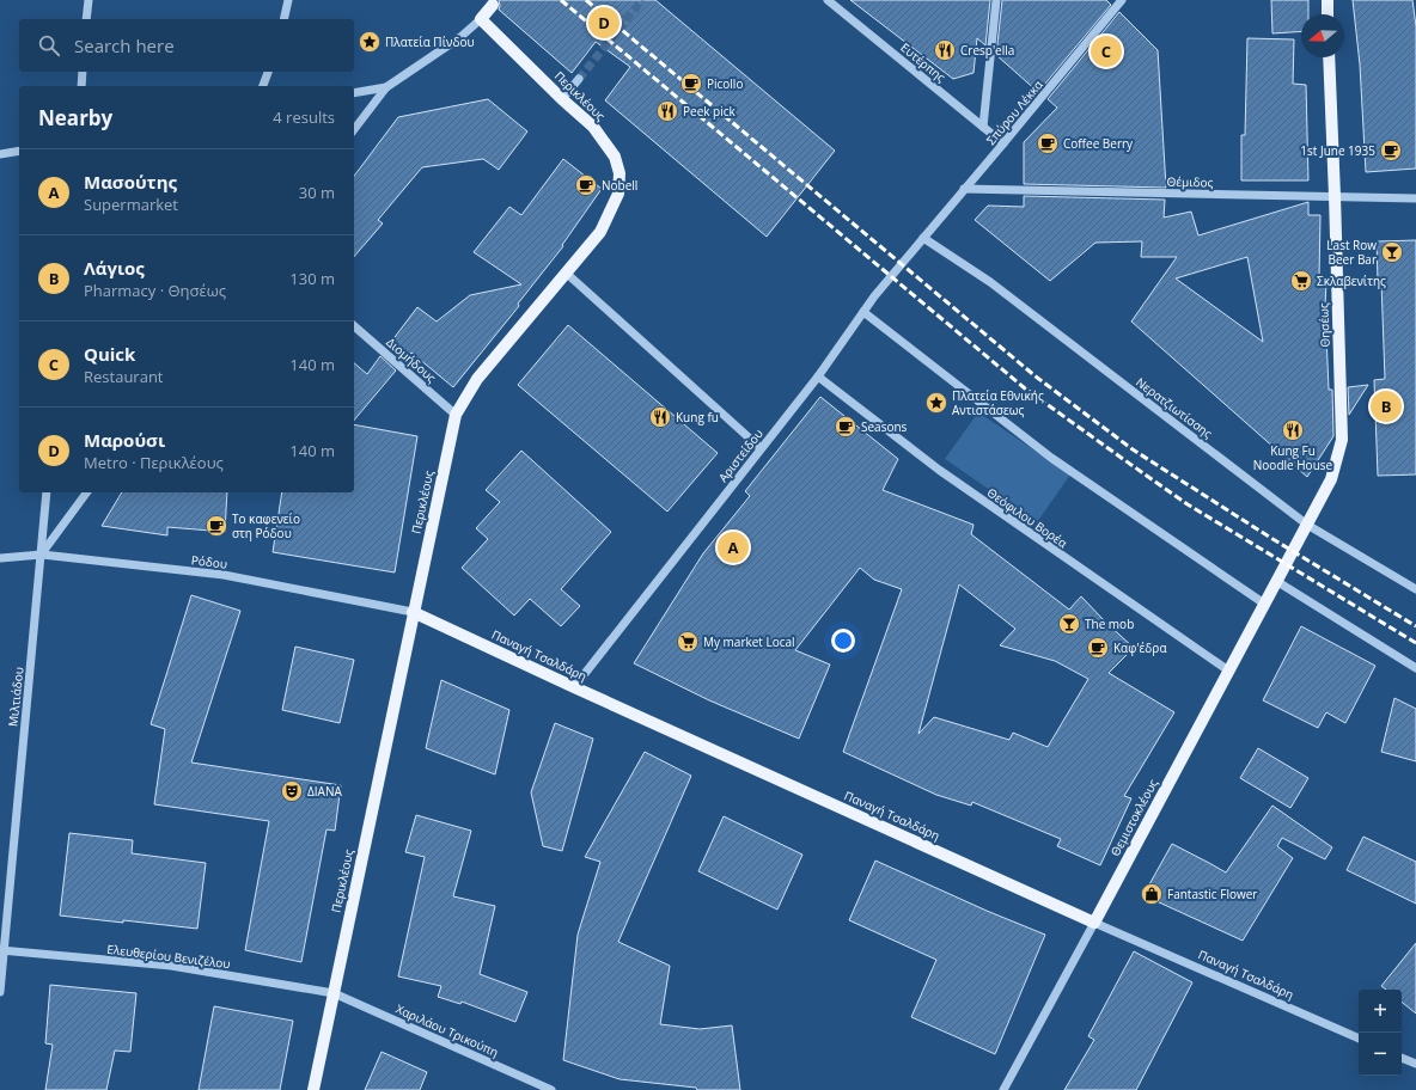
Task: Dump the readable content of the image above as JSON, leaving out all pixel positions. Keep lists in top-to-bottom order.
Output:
{
  "streets": {
    "main road": [
      "Περικλέους",
      "Θησέως",
      "Παναγή Τσαλδάρη",
      "Θεμιστοκλέους"
    ],
    "street": [
      "Ευτέρπης",
      "Σπύρου Λέκκα",
      "Θέμιδος",
      "Διομήδους",
      "Νερατζιωτίσσης",
      "Αριστείδου",
      "Θεόφιλου Βορέα",
      "Ρόδου",
      "Μιλτιάδου",
      "Ελευθερίου Βενιζέλου",
      "Χαριλάου Τρικούπη"
    ]
  },
  "crossings": [
    ["Ευτέρπης", "Σπύρου Λέκκα"],
    ["Περικλέους", "Διομήδους"],
    ["Περικλέους", "Ρόδου"],
    ["Περικλέους", "Παναγή Τσαλδάρη"],
    ["Περικλέους", "Ελευθερίου Βενιζέλου"],
    ["Περικλέους", "Χαριλάου Τρικούπη"],
    ["Σπύρου Λέκκα", "Θέμιδος"],
    ["Σπύρου Λέκκα", "Νερατζιωτίσσης"],
    ["Σπύρου Λέκκα", "Αριστείδου"],
    ["Θέμιδος", "Θησέως"],
    ["Θησέως", "Νερατζιωτίσσης"],
    ["Θησέως", "Θεμιστοκλέους"],
    ["Νερατζιωτίσσης", "Αριστείδου"],
    ["Αριστείδου", "Θεόφιλου Βορέα"],
    ["Αριστείδου", "Παναγή Τσαλδάρη"],
    ["Θεόφιλου Βορέα", "Θεμιστοκλέους"],
    ["Ρόδου", "Παναγή Τσαλδάρη"],
    ["Ρόδου", "Μιλτιάδου"],
    ["Παναγή Τσαλδάρη", "Θεμιστοκλέους"],
    ["Μιλτιάδου", "Ελευθερίου Βενιζέλου"],
    ["Ελευθερίου Βενιζέλου", "Χαριλάου Τρικούπη"]
  ],
  "places": {
    "place": ["Πλατεία Πίνδου", "Πλατεία Εθνικής Αντιστάσεως"],
    "restaurant": [
      "Cresp'ella",
      "Peek pick",
      "Kung fu",
      "Kung Fu Noodle House"
    ],
    "cafe": [
      "Picollo",
      "Coffee Berry",
      "1st June 1935",
      "Nobell",
      "Seasons",
      "Το καφενείο στη Ρόδου",
      "Καφ'έδρα"
    ],
    "bar": ["Last Row Beer Bar", "The mob"],
    "supermarket": ["Σκλαβενίτης", "My market Local"],
    "theatre": ["ΔΙΑΝΑ"],
    "shop": ["Fantastic Flower"]
  },
  "north": "left",
  "page": {
    "pins": [
      "D",
      "C",
      "B",
      "A"
    ],
    "search": "Search here",
    "heading": ["Nearby", "4 results"],
    "list": [
      {
        "mark": "A",
        "name": "Μασούτης",
        "note": "Supermarket",
        "value": "30 m"
      },
      {
        "mark": "B",
        "name": "Λάγιος",
        "note": "Pharmacy · Θησέως",
        "value": "130 m"
      },
      {
        "mark": "C",
        "name": "Quick",
        "note": "Restaurant",
        "value": "140 m"
      },
      {
        "mark": "D",
        "name": "Μαρούσι",
        "note": "Metro · Περικλέους",
        "value": "140 m"
      }
    ],
    "map_buttons": ["+", "−"]
  }
}
